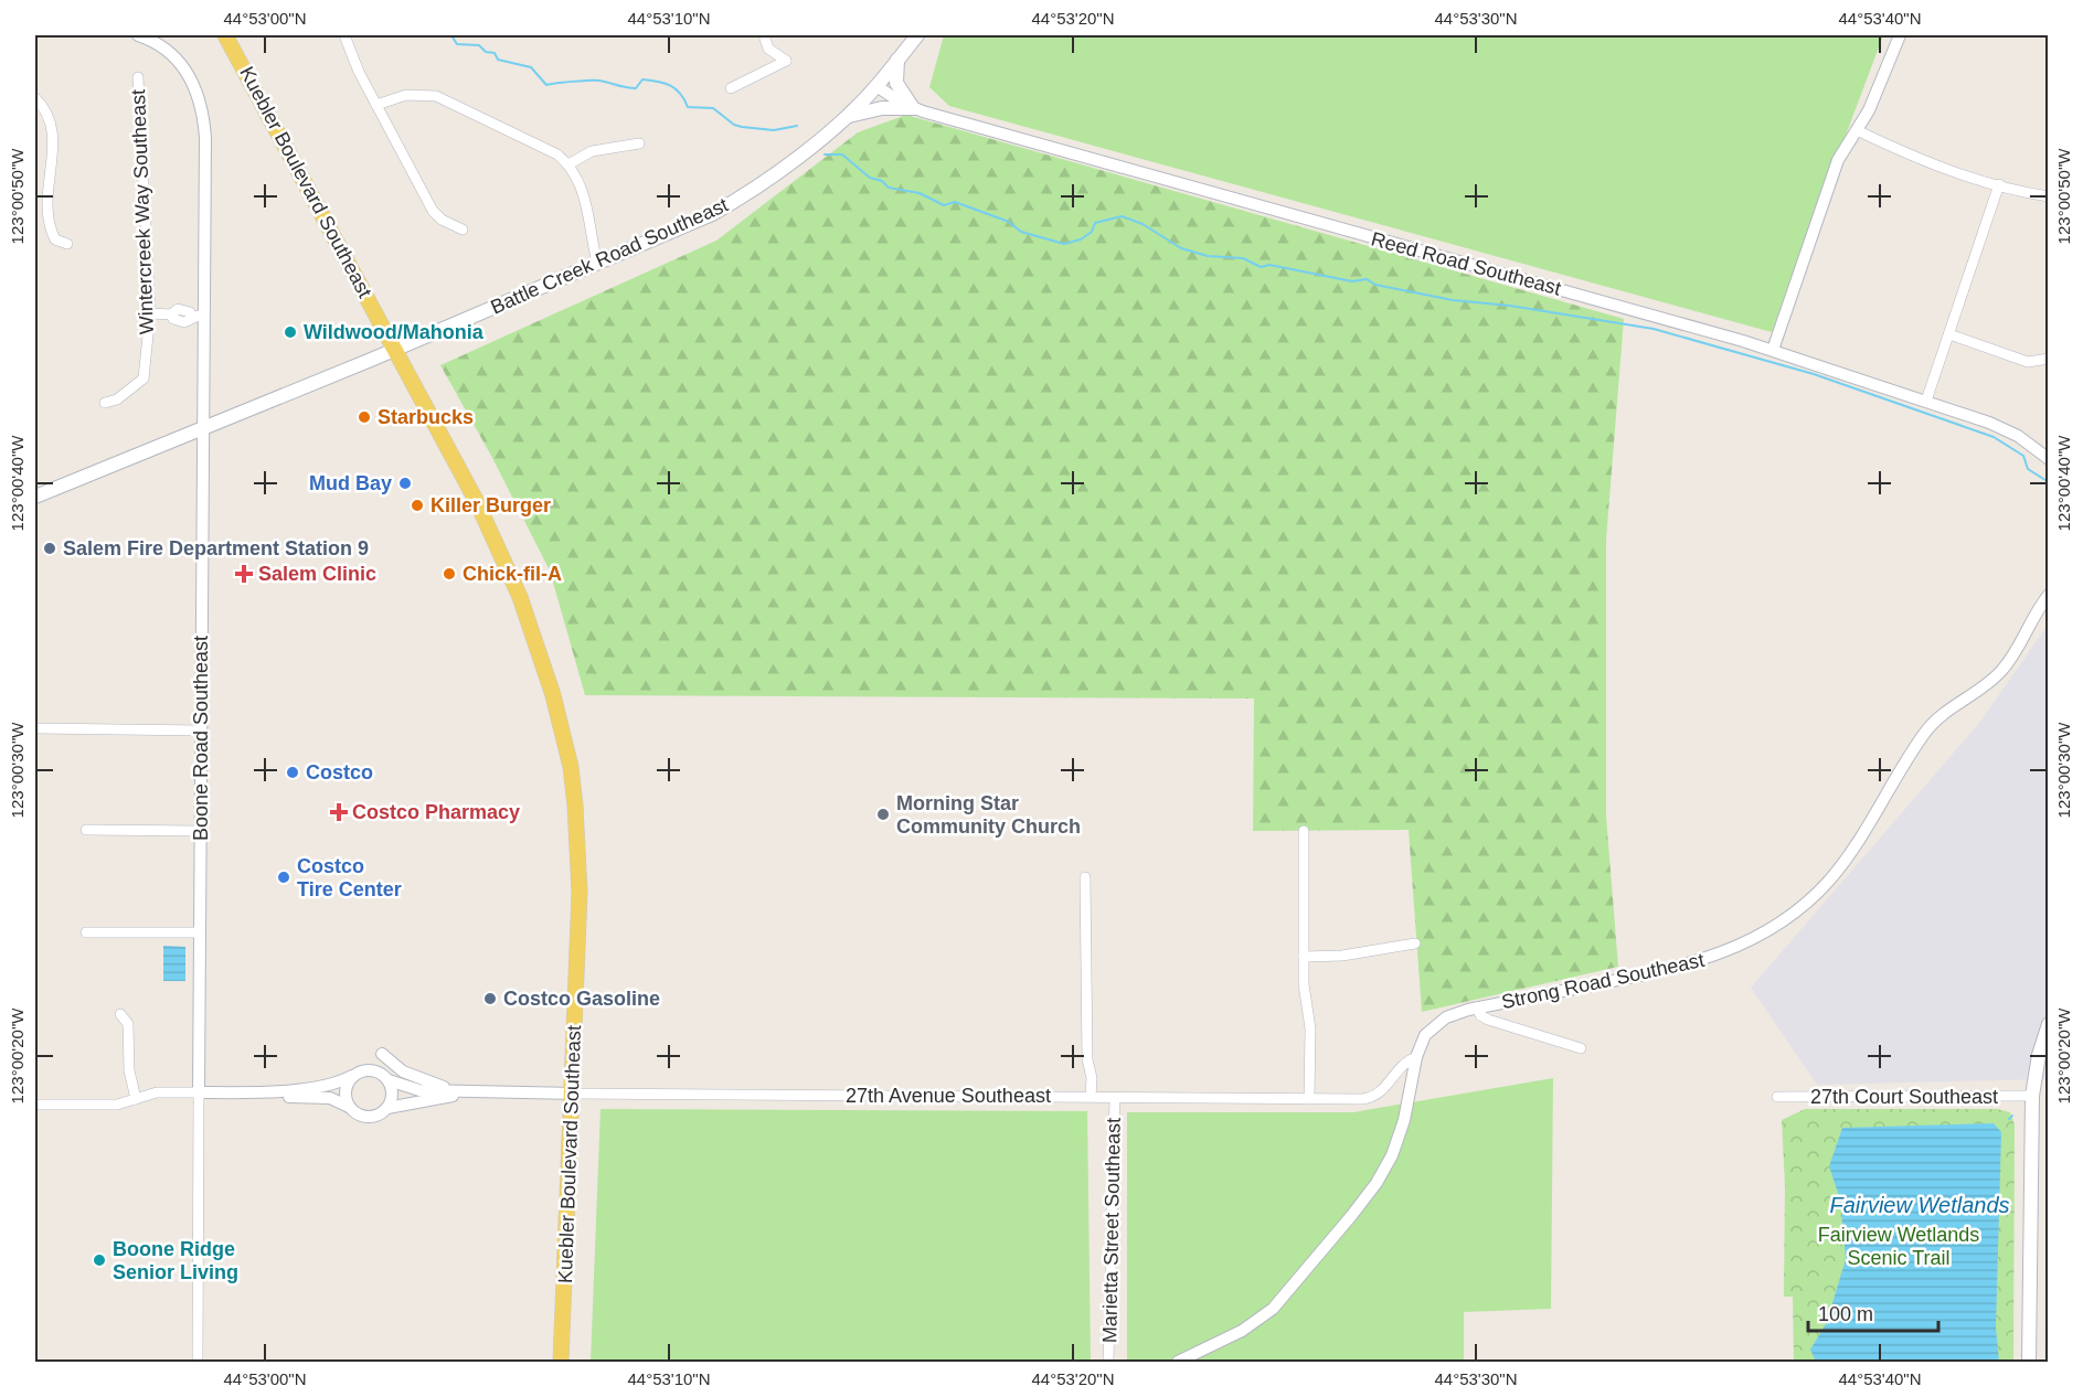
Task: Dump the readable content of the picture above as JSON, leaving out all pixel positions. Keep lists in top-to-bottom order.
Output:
{
  "streets": {
    "main road": ["Kuebler Boulevard Southeast", "Battle Creek Road Southeast"],
    "street": [
      "Wintercreek Way Southeast",
      "Reed Road Southeast",
      "Boone Road Southeast",
      "Strong Road Southeast",
      "27th Avenue Southeast",
      "27th Court Southeast",
      "Marietta Street Southeast"
    ]
  },
  "crossings": [
    ["Kuebler Boulevard Southeast", "Battle Creek Road Southeast"],
    ["Kuebler Boulevard Southeast", "27th Avenue Southeast"],
    ["Battle Creek Road Southeast", "Reed Road Southeast"],
    ["Battle Creek Road Southeast", "Boone Road Southeast"],
    ["Strong Road Southeast", "27th Avenue Southeast"],
    ["27th Avenue Southeast", "Marietta Street Southeast"]
  ],
  "water": ["Fairview Wetlands"],
  "parks": ["Fairview Wetlands Scenic Trail"],
  "places": {
    "other": [
      "Wildwood/Mahonia",
      "Starbucks",
      "Mud Bay",
      "Killer Burger",
      "Salem Fire Department Station 9",
      "Chick-fil-A",
      "Costco",
      "Morning Star Community Church",
      "Costco Tire Center",
      "Costco Gasoline",
      "Boone Ridge Senior Living"
    ],
    "health": ["Salem Clinic", "Costco Pharmacy"]
  },
  "scale_bar": "100 m",
  "coordinates": [
    "44°53'00\"N",
    "44°53'10\"N",
    "44°53'20\"N",
    "44°53'30\"N",
    "44°53'40\"N",
    "123°00'50\"W",
    "123°00'40\"W",
    "123°00'30\"W",
    "123°00'20\"W"
  ]
}
